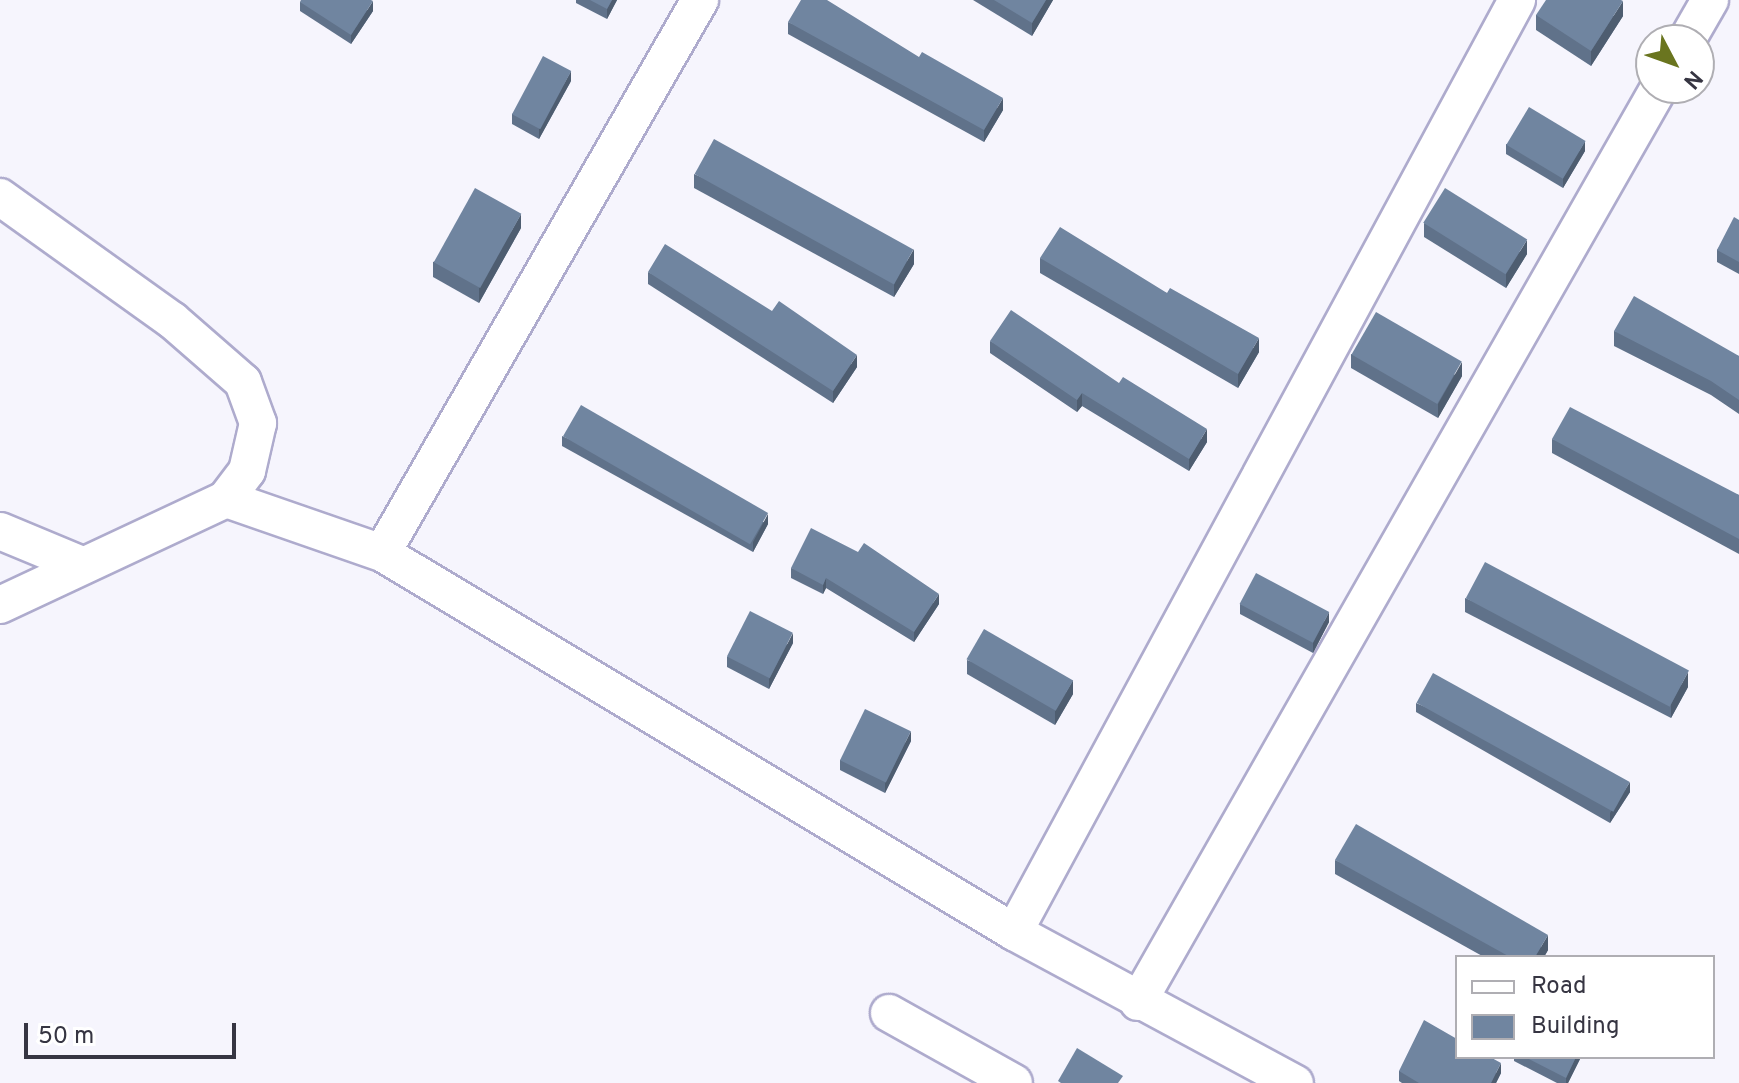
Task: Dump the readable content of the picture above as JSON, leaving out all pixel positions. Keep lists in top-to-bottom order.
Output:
{
  "legend": ["Road", "Building"],
  "scale_bar": "50 m",
  "north": "bottom right"
}
